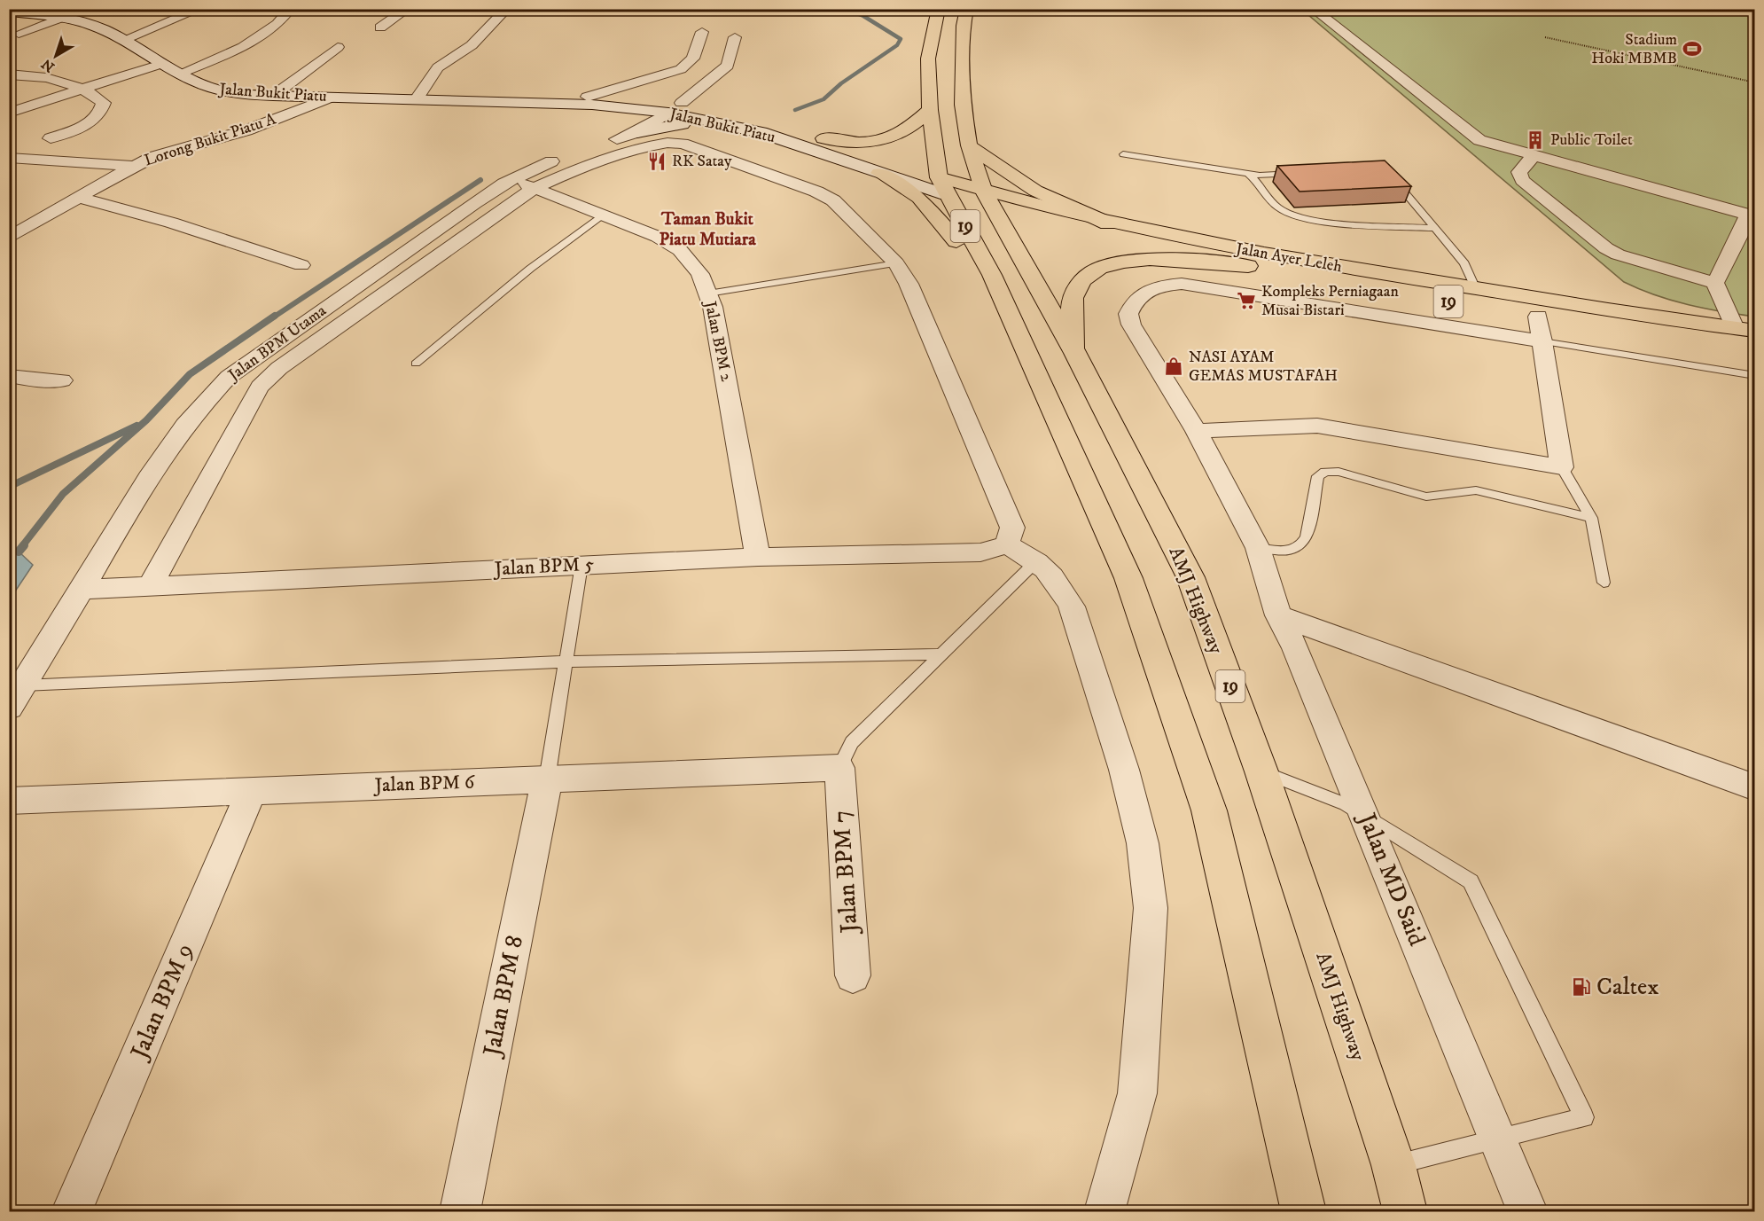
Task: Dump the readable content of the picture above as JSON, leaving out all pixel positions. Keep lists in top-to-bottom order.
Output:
{
  "streets": {
    "main road": [
      "Jalan Bukit Piatu",
      "19",
      "Jalan Ayer Leleh",
      "AMJ Highway"
    ],
    "street": [
      "Lorong Bukit Piatu A",
      "Jalan BPM 2",
      "Jalan BPM Utama",
      "Jalan BPM 5",
      "Jalan BPM 6",
      "Jalan BPM 7",
      "Jalan MD Said",
      "Jalan BPM 8",
      "Jalan BPM 9"
    ]
  },
  "crossings": [
    ["Jalan Bukit Piatu", "Lorong Bukit Piatu A"],
    ["Jalan Bukit Piatu", "19"],
    ["Jalan Bukit Piatu", "Jalan BPM Utama"],
    ["Jalan Ayer Leleh", "AMJ Highway"],
    ["Jalan BPM 2", "Jalan BPM Utama"],
    ["Jalan BPM 2", "Jalan BPM 5"],
    ["Jalan BPM Utama", "Jalan BPM 5"],
    ["Jalan BPM 6", "Jalan BPM 7"],
    ["Jalan BPM 6", "Jalan BPM 8"],
    ["Jalan BPM 6", "Jalan BPM 9"]
  ],
  "districts": ["Taman Bukit Piatu Mutiara"],
  "places": {
    "sports": ["Stadium Hoki MBMB"],
    "building": ["Public Toilet"],
    "restaurant": ["RK Satay"],
    "supermarket": ["Kompleks Perniagaan Musai Bistari"],
    "shop": ["NASI AYAM GEMAS MUSTAFAH"],
    "fuel station": ["Caltex"]
  },
  "north": "bottom left"
}
